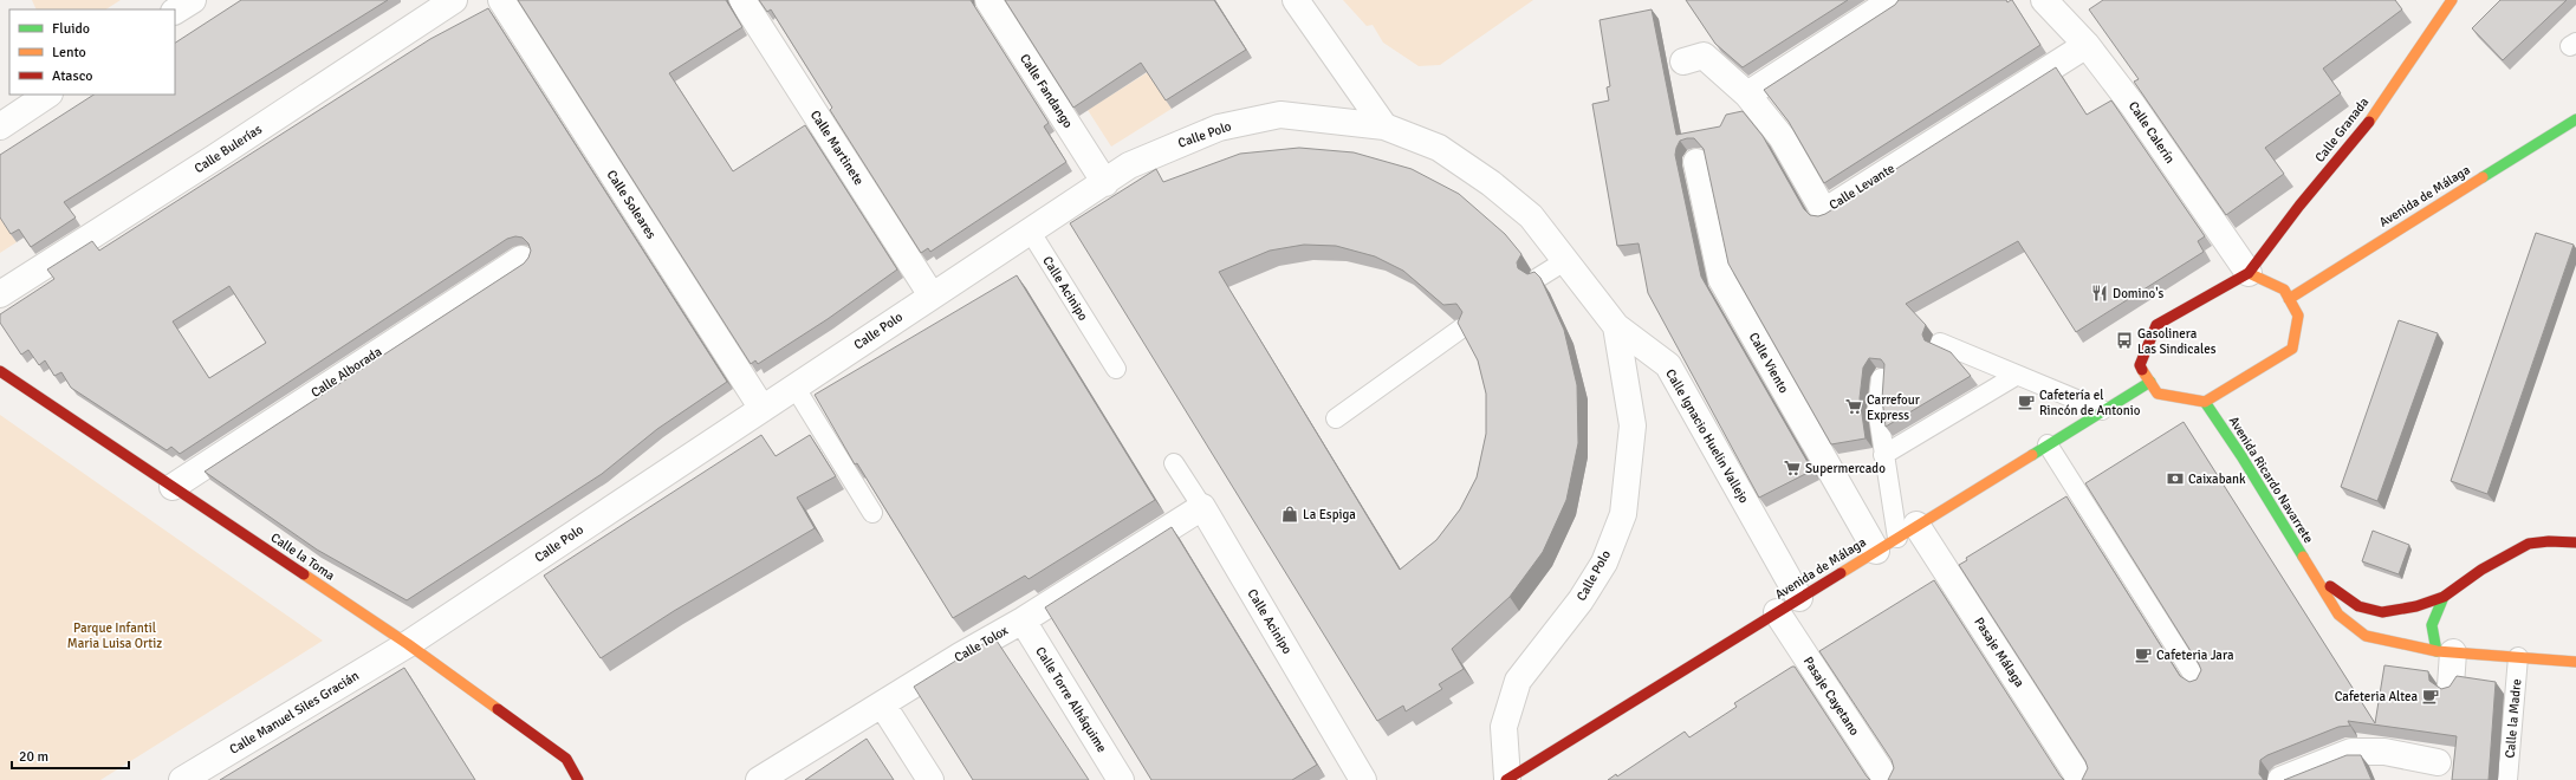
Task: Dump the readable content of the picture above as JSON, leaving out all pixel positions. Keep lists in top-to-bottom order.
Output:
{
  "streets": {
    "street": [
      "Calle Fandango",
      "Calle Granada",
      "Calle Calerín",
      "Calle Polo",
      "Calle Martinete",
      "Calle Bulerías",
      "Calle Levante",
      "Avenida de Málaga",
      "Calle Soleares",
      "Calle Acinipo",
      "Calle Viento",
      "Calle Alborada",
      "Calle Ignacio Huelin Vallejo",
      "Avenida Ricardo Navarrete",
      "Calle la Toma",
      "Calle Tolox",
      "Pasaje Málaga",
      "Pasaje Cayetano",
      "Calle Torre Alháquime",
      "Calle Manuel Siles Gracián"
    ],
    "lane": ["Calle la Madre"]
  },
  "crossings": [
    ["Calle Fandango", "Calle Polo"],
    ["Calle Granada", "Calle Calerín"],
    ["Calle Calerín", "Calle Levante"],
    ["Calle Polo", "Calle Martinete"],
    ["Calle Polo", "Avenida de Málaga"],
    ["Calle Polo", "Calle Soleares"],
    ["Calle Polo", "Calle Acinipo"],
    ["Calle Polo", "Calle Ignacio Huelin Vallejo"],
    ["Calle Polo", "Calle la Toma"],
    ["Calle Polo", "Calle Manuel Siles Gracián"],
    ["Avenida de Málaga", "Calle Viento"],
    ["Avenida de Málaga", "Calle Ignacio Huelin Vallejo"],
    ["Avenida de Málaga", "Pasaje Málaga"],
    ["Avenida de Málaga", "Pasaje Cayetano"],
    ["Calle Acinipo", "Calle Tolox"],
    ["Calle Alborada", "Calle la Toma"],
    ["Avenida Ricardo Navarrete", "Calle la Madre"],
    ["Calle la Toma", "Calle Manuel Siles Gracián"],
    ["Calle Tolox", "Calle Torre Alháquime"]
  ],
  "parks": ["Parque Infantil Maria Luisa Ortiz"],
  "places": {
    "restaurant": ["Domino's"],
    "bus stop": ["Gasolinera Las Sindicales"],
    "cafe": ["Cafetería el Rincón de Antonio", "Cafeteria Jara", "Cafeteria Altea"],
    "supermarket": ["Carrefour Express", "Supermercado"],
    "bank": ["Caixabank"],
    "shop": ["La Espiga"]
  },
  "legend": ["Fluido", "Lento", "Atasco"],
  "scale_bar": "20 m"
}
